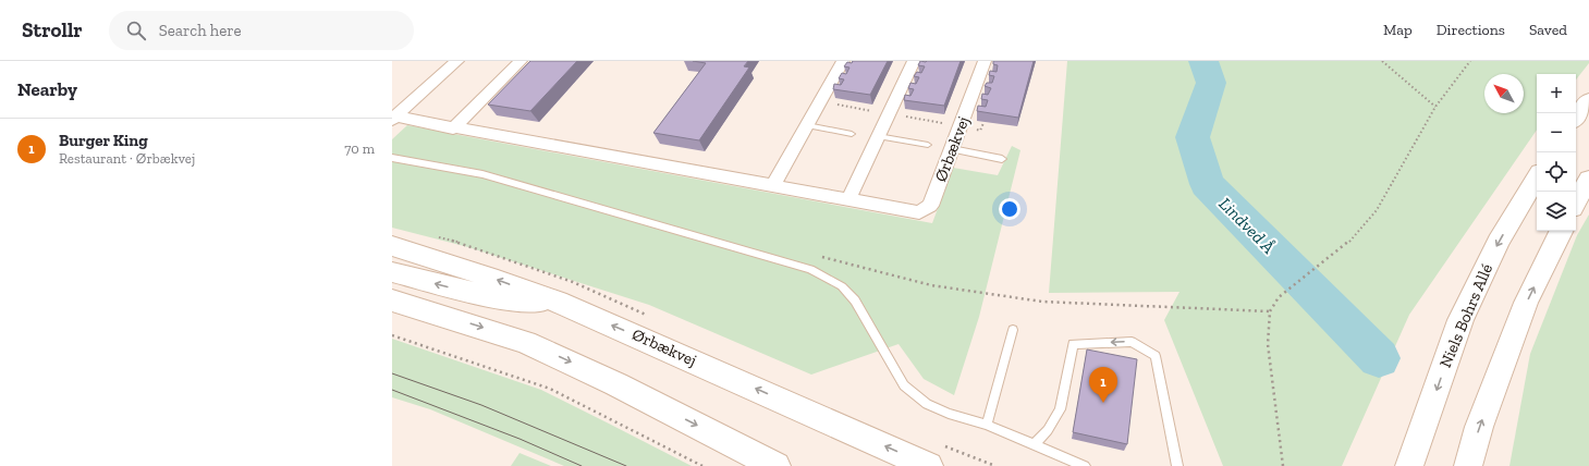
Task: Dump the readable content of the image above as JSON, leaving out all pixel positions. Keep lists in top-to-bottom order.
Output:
{
  "streets": {
    "main road": ["Ørbækvej", "Niels Bohrs Allé"]
  },
  "water": ["Lindved Å"],
  "north": "top left",
  "page": {
    "header": "Strollr",
    "search": "Search here",
    "nav": ["Map", "Directions", "Saved"],
    "heading": "Nearby",
    "map_buttons": ["+", "−"],
    "list": [
      {
        "mark": "1",
        "name": "Burger King",
        "note": "Restaurant · Ørbækvej",
        "value": "70 m"
      }
    ],
    "pins": "1"
  }
}
